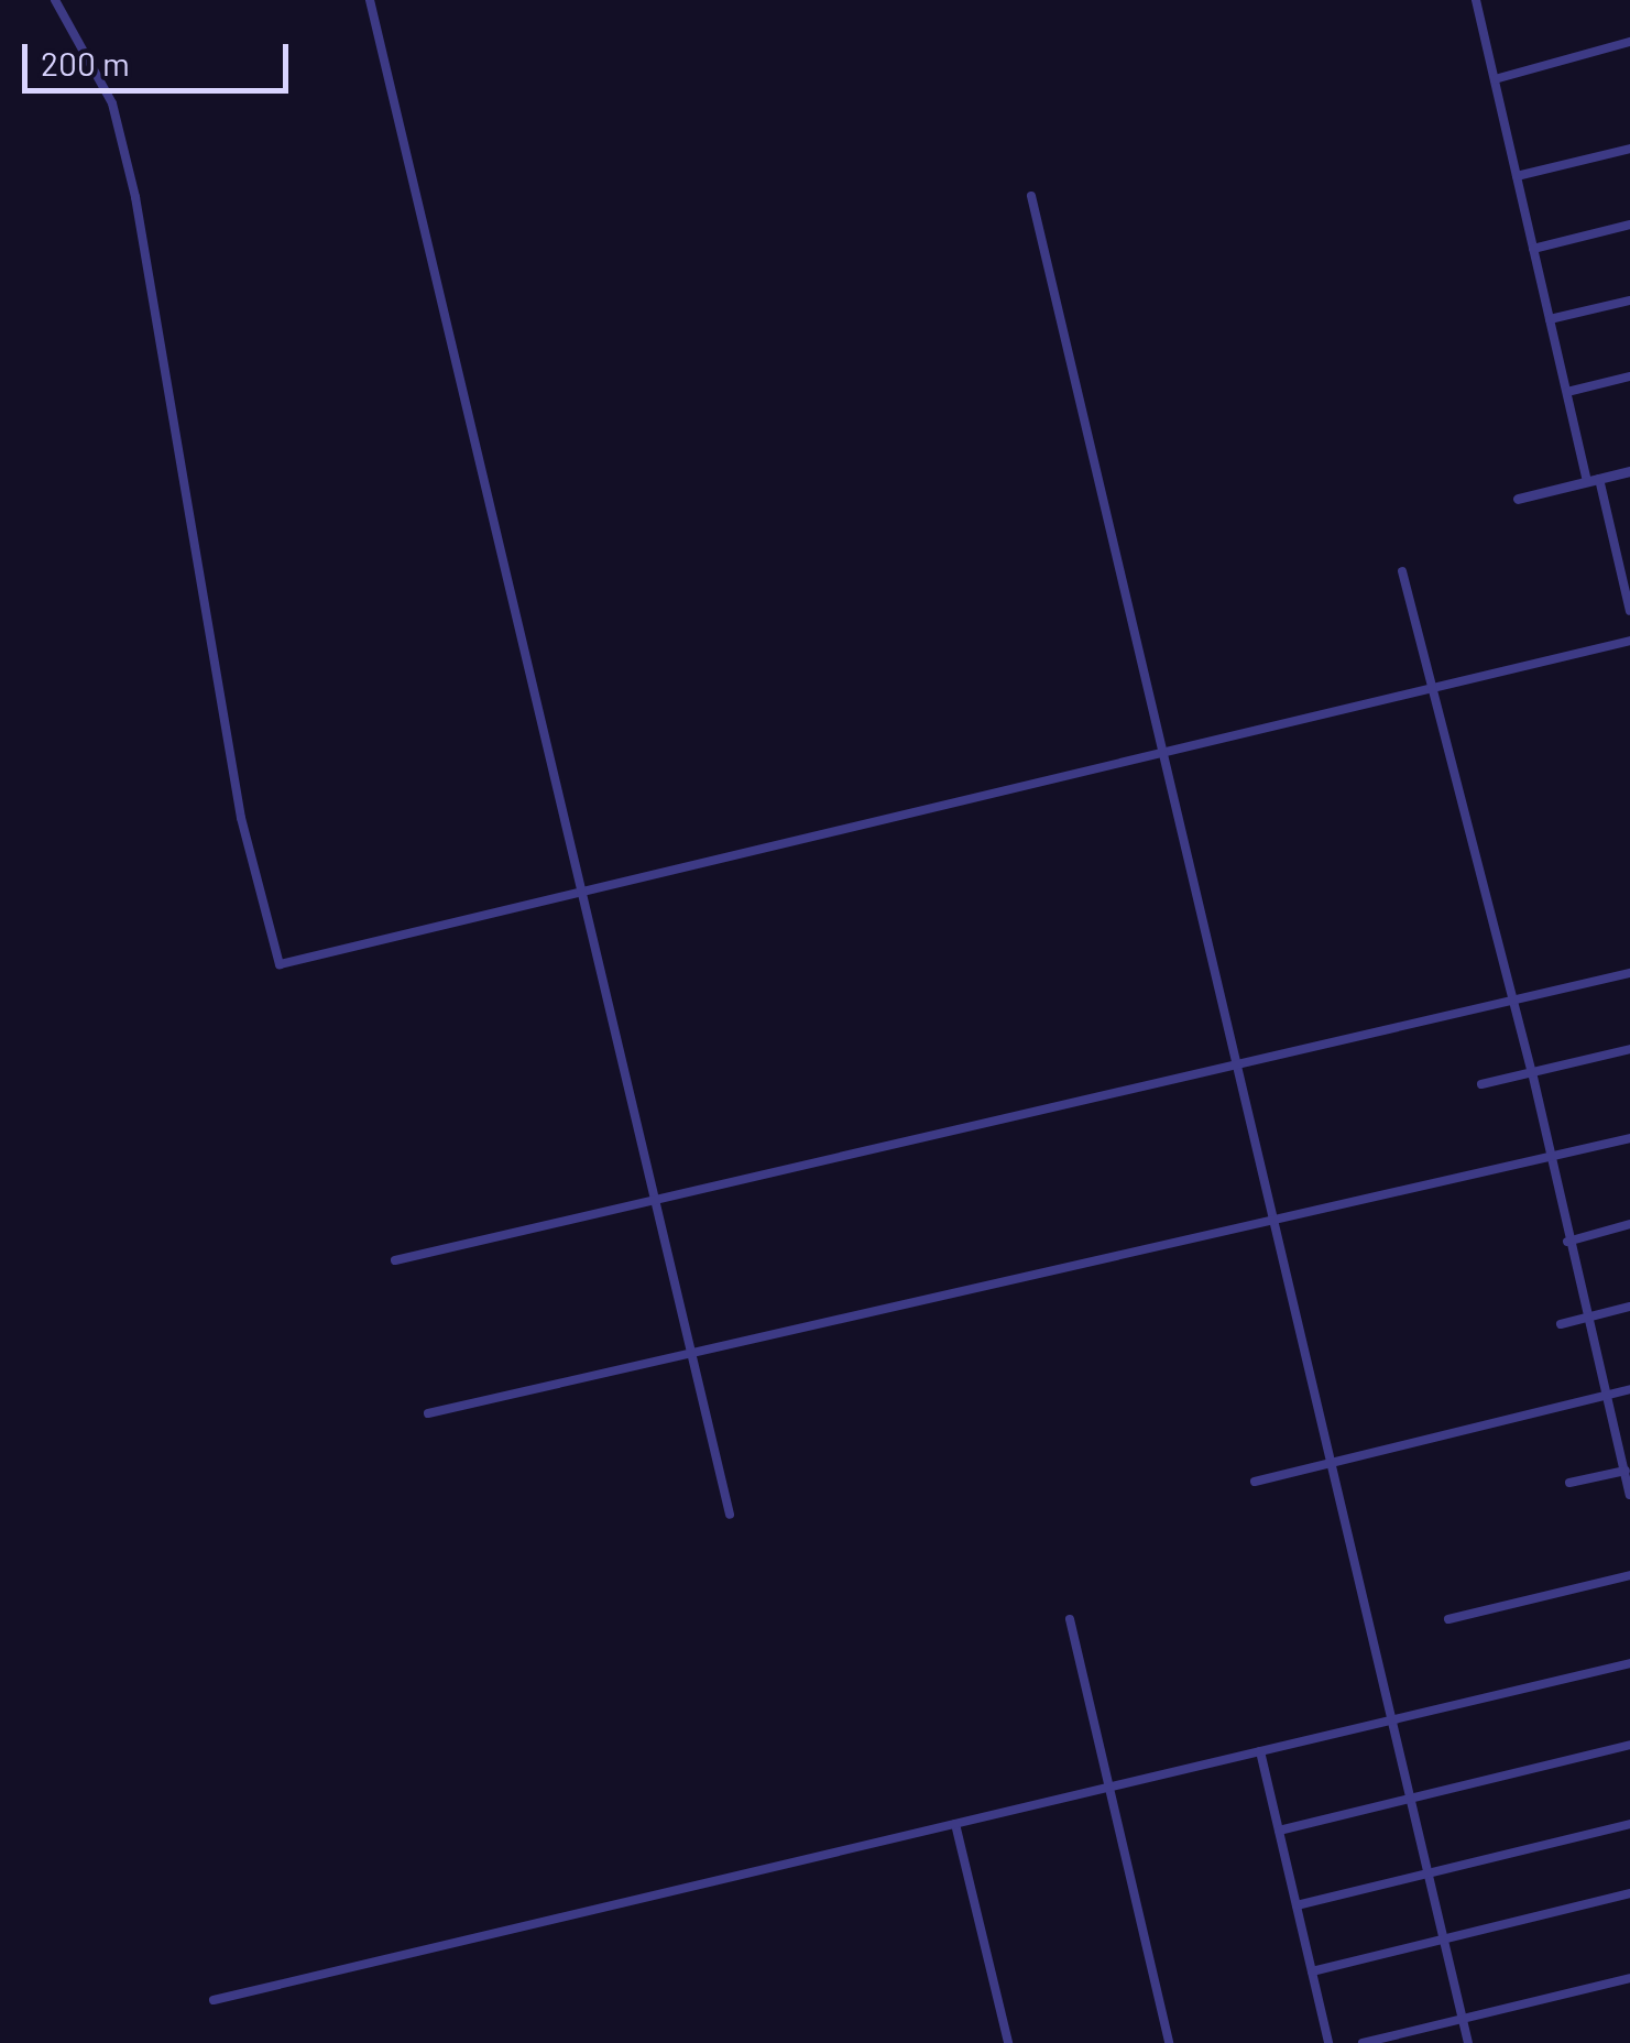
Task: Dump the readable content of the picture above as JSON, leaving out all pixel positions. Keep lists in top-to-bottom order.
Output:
{
  "scale_bar": "200 m"
}
